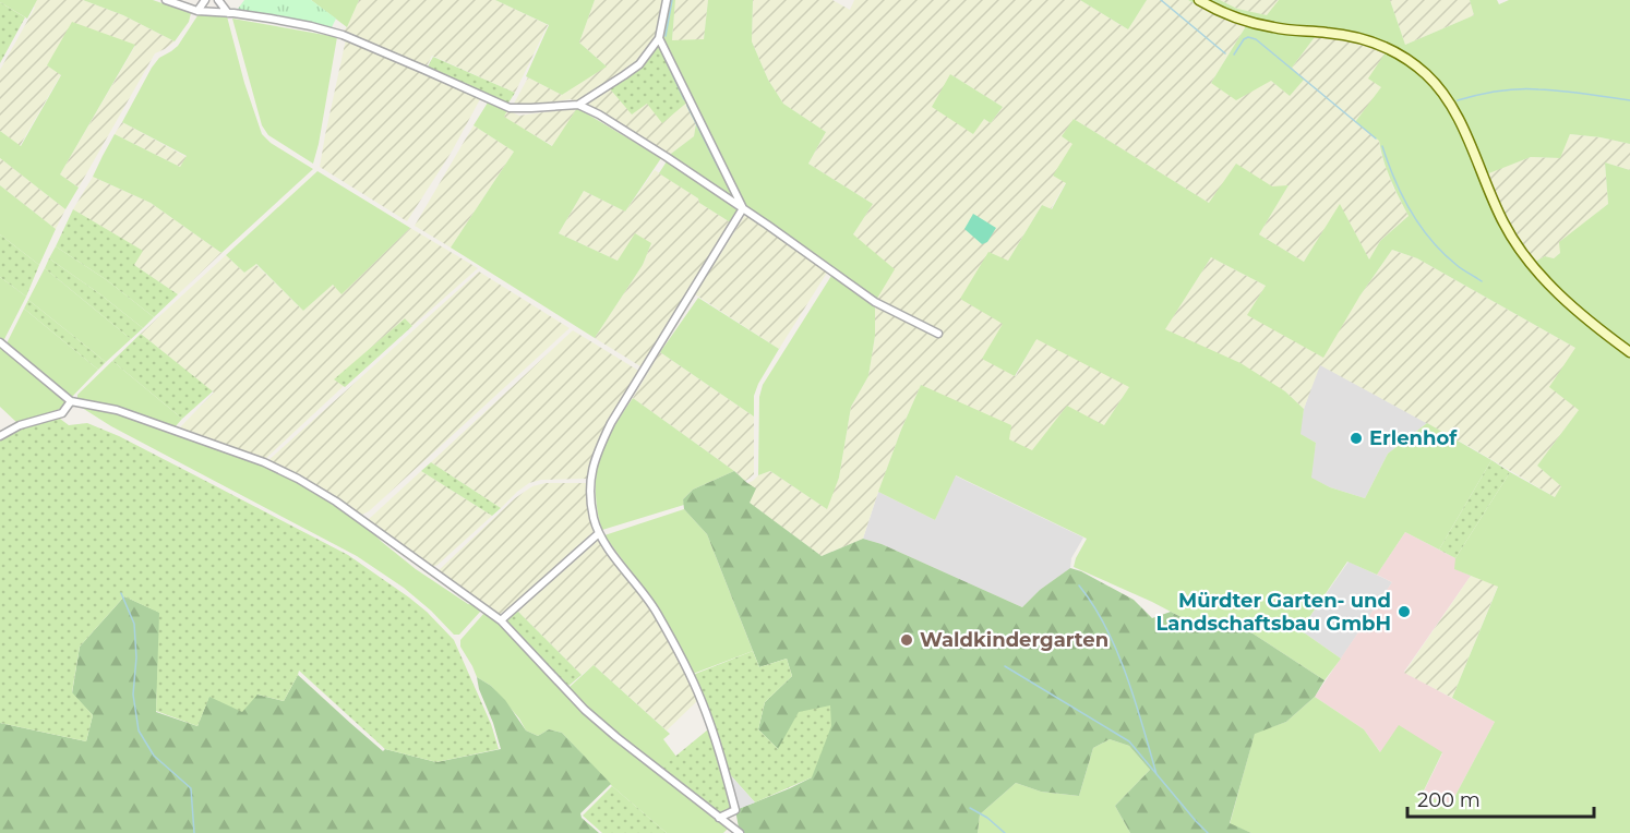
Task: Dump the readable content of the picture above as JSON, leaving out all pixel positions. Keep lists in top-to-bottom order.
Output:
{
  "places": ["Erlenhof", "Mürdter Garten- und Landschaftsbau GmbH", "Waldkindergarten"],
  "scale_bar": "200 m"
}
